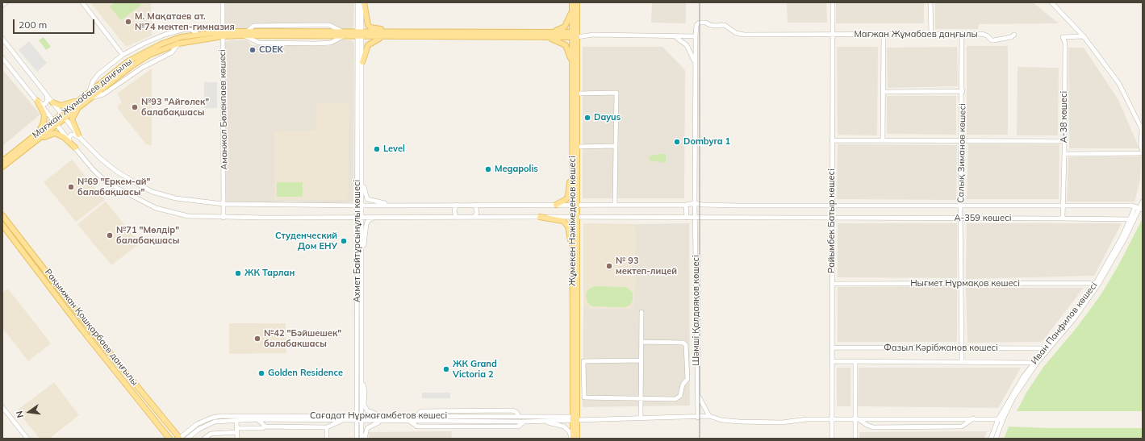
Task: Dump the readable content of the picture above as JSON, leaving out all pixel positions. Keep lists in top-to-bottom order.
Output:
{
  "streets": {
    "main road": ["Мағжан Жұмабаев даңғылы", "Жұмекен Нәжімеденов көшесі", "Рақымжан Қошқарбаев даңғылы"],
    "street": [
      "Аманжол Бөлекпаев көшесі",
      "А-38 көшесі",
      "Салық Зиманов көшесі",
      "А-359 көшесі",
      "Райымбек Батыр көшесі",
      "Ахмет Байтұрсынұлы көшесі",
      "Нығмет Нұрмақов көшесі",
      "Шәмші Қалдаяқов көшесі",
      "Иван Панфилов көшесі",
      "Фазыл Кәрібжанов көшесі",
      "Сағадат Нұрмағамбетов көшесі"
    ]
  },
  "crossings": [
    ["Мағжан Жұмабаев даңғылы", "Аманжол Бөлекпаев көшесі"],
    ["Мағжан Жұмабаев даңғылы", "Салық Зиманов көшесі"],
    ["Мағжан Жұмабаев даңғылы", "А-359 көшесі"],
    ["Мағжан Жұмабаев даңғылы", "Райымбек Батыр көшесі"],
    ["Мағжан Жұмабаев даңғылы", "Шәмші Қалдаяқов көшесі"],
    ["Аманжол Бөлекпаев көшесі", "А-359 көшесі"],
    ["А-38 көшесі", "А-359 көшесі"],
    ["Салық Зиманов көшесі", "А-359 көшесі"],
    ["Салық Зиманов көшесі", "Нығмет Нұрмақов көшесі"],
    ["Салық Зиманов көшесі", "Фазыл Кәрібжанов көшесі"],
    ["А-359 көшесі", "Жұмекен Нәжімеденов көшесі"],
    ["А-359 көшесі", "Райымбек Батыр көшесі"],
    ["А-359 көшесі", "Ахмет Байтұрсынұлы көшесі"],
    ["А-359 көшесі", "Шәмші Қалдаяқов көшесі"],
    ["А-359 көшесі", "Иван Панфилов көшесі"],
    ["Жұмекен Нәжімеденов көшесі", "Сағадат Нұрмағамбетов көшесі"],
    ["Райымбек Батыр көшесі", "Нығмет Нұрмақов көшесі"],
    ["Райымбек Батыр көшесі", "Фазыл Кәрібжанов көшесі"],
    ["Ахмет Байтұрсынұлы көшесі", "Сағадат Нұрмағамбетов көшесі"],
    ["Нығмет Нұрмақов көшесі", "Иван Панфилов көшесі"],
    ["Шәмші Қалдаяқов көшесі", "Сағадат Нұрмағамбетов көшесі"],
    ["Иван Панфилов көшесі", "Фазыл Кәрібжанов көшесі"],
    ["Рақымжан Қошқарбаев даңғылы", "Сағадат Нұрмағамбетов көшесі"]
  ],
  "places": [
    "М. Мақатаев ат. №74 мектеп-гимназия",
    "CDEK",
    "№93 \"Айгөлек\" балабақшасы",
    "Dayus",
    "Dombyra 1",
    "Level",
    "Megapolis",
    "№69 \"Еркем-ай\" балабақшасы\"",
    "№71 \"Мөлдір\" балабақшасы",
    "Студенческий Дом ЕНУ",
    "№ 93 мектеп-лицей",
    "ЖК Тарлан",
    "№42 \"Бәйшешек\" балабакшасы",
    "ЖК Grand Victoria 2",
    "Golden Residence"
  ],
  "scale_bar": "200 m",
  "north": "left"
}
